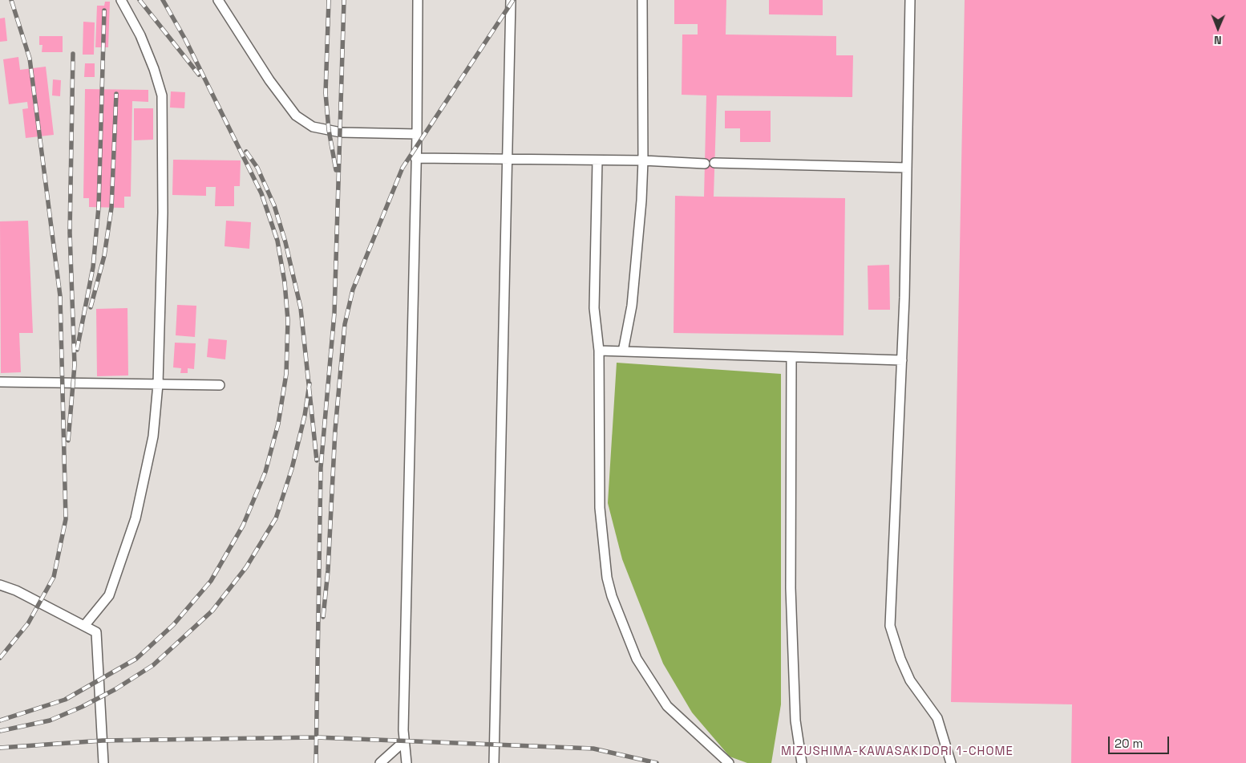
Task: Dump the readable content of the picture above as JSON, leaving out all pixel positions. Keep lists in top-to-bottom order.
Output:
{
  "districts": ["MIZUSHIMA-KAWASAKIDORI 1-CHOME"],
  "scale_bar": "20 m",
  "north": "bottom"
}
